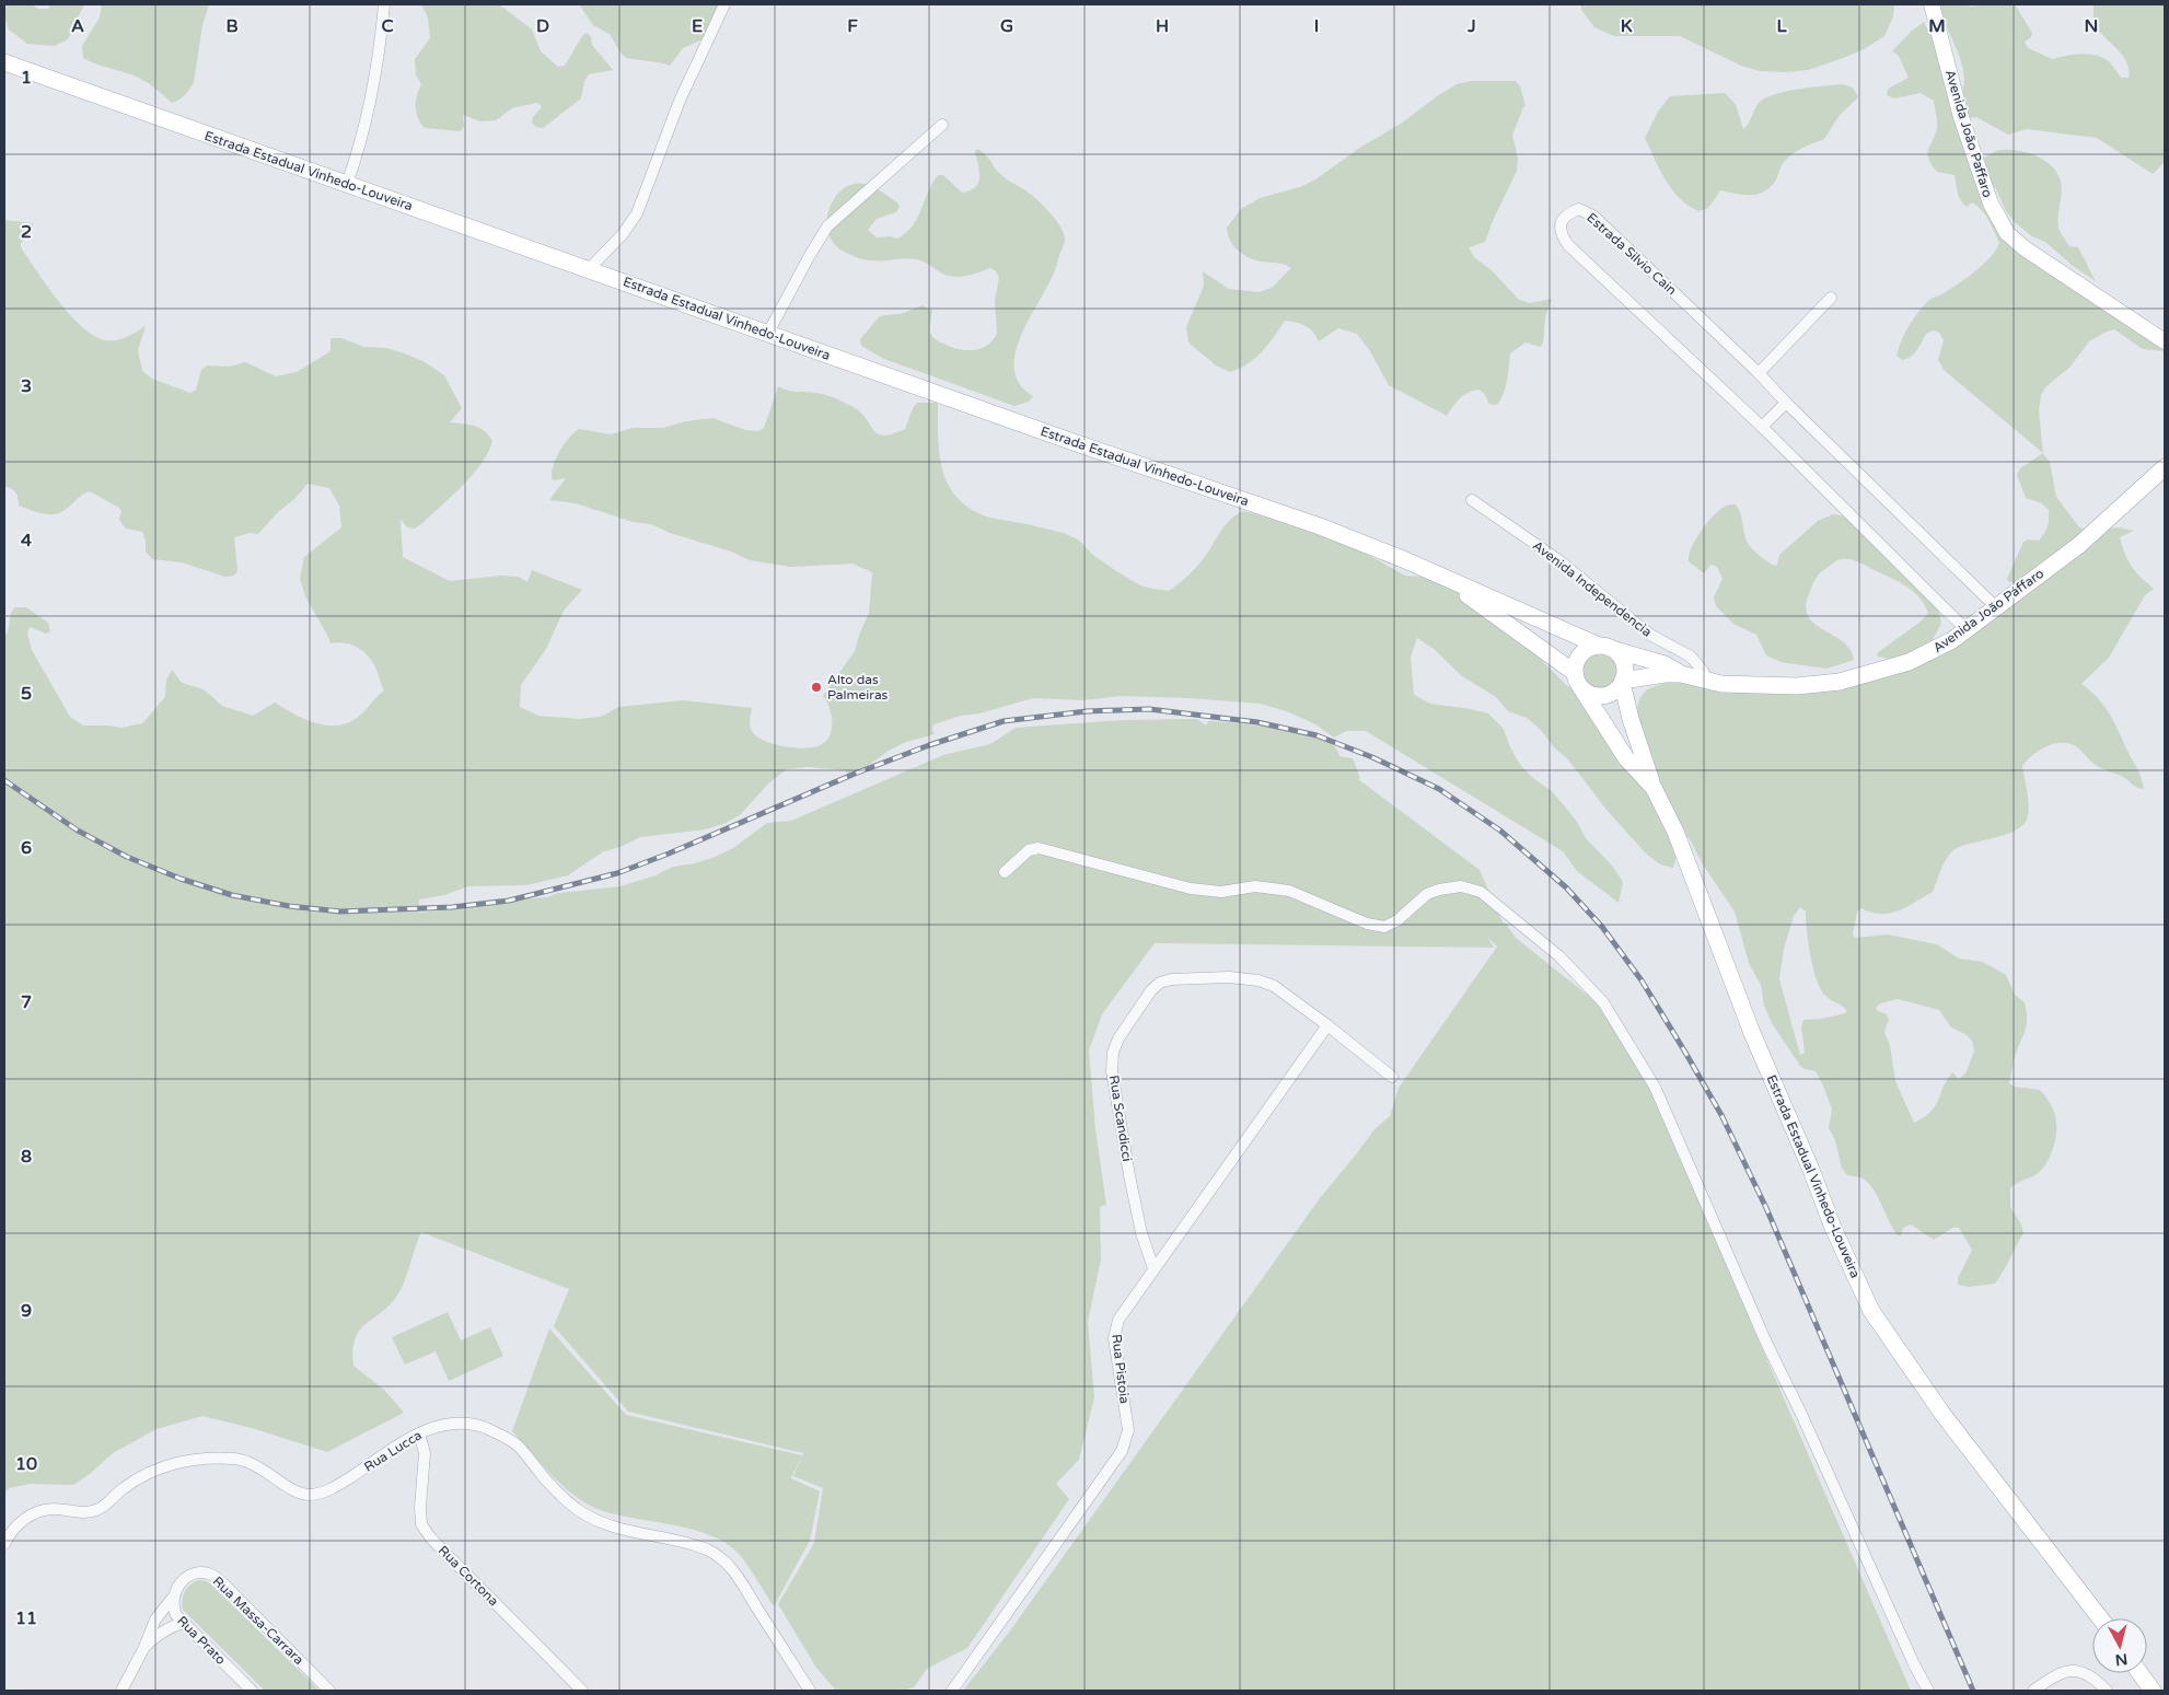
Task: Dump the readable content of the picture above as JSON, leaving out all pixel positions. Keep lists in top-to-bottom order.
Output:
{
  "streets": {
    "main road": ["Estrada Estadual Vinhedo-Louveira", "Avenida João Páffaro"],
    "street": [
      "Avenida João Paffaro",
      "Estrada Silvio Cain",
      "Avenida Independencia",
      "Rua Scandicci",
      "Rua Pistoia",
      "Rua Lucca",
      "Rua Cortona",
      "Rua Massa-Carrara",
      "Rua Prato"
    ]
  },
  "crossings": [
    ["Estrada Estadual Vinhedo-Louveira", "Avenida João Páffaro"],
    ["Estrada Silvio Cain", "Avenida João Páffaro"],
    ["Avenida Independencia", "Avenida João Páffaro"],
    ["Rua Scandicci", "Rua Pistoia"],
    ["Rua Lucca", "Rua Cortona"],
    ["Rua Massa-Carrara", "Rua Prato"]
  ],
  "places": ["Alto das Palmeiras"],
  "north": "bottom",
  "grid": {
    "columns": [
      "A",
      "B",
      "C",
      "D",
      "E",
      "F",
      "G",
      "H",
      "I",
      "J",
      "K",
      "L",
      "M",
      "N"
    ],
    "rows": [
      "1",
      "2",
      "3",
      "4",
      "5",
      "6",
      "7",
      "8",
      "9",
      "10",
      "11"
    ]
  }
}
